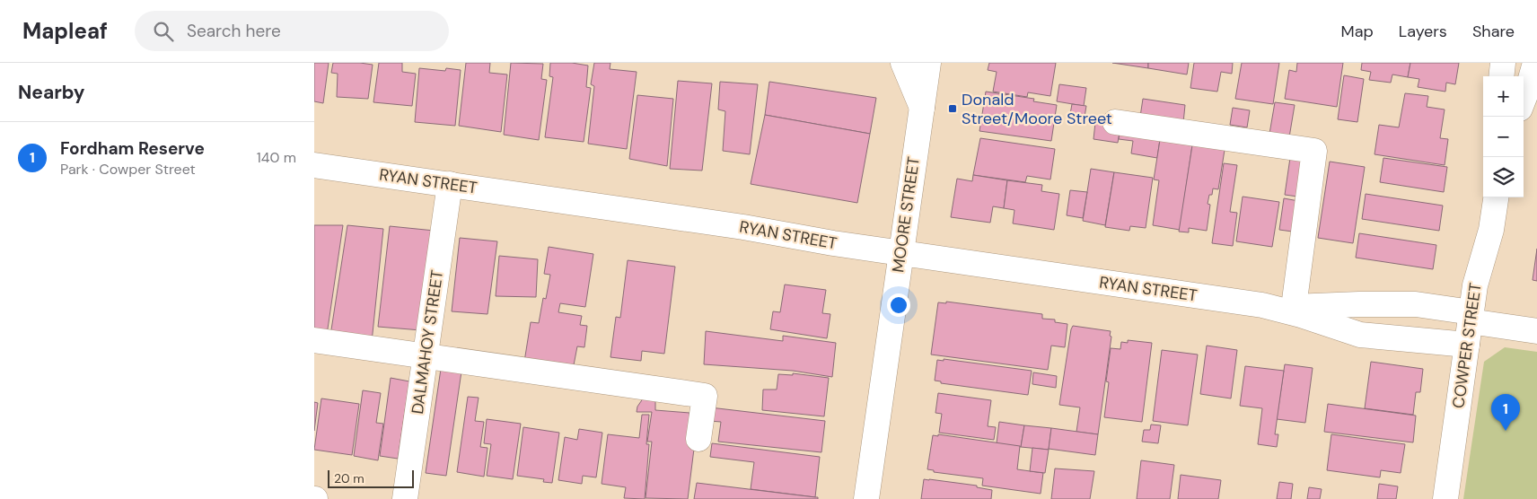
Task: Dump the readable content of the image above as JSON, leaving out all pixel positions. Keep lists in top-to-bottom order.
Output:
{
  "streets": {
    "street": [
      "RYAN STREET",
      "MOORE STREET",
      "DALMAHOY STREET",
      "COWPER STREET"
    ]
  },
  "crossings": [
    ["RYAN STREET", "MOORE STREET"],
    ["RYAN STREET", "DALMAHOY STREET"],
    ["RYAN STREET", "COWPER STREET"]
  ],
  "places": {
    "transit": ["Donald Street/Moore Street"]
  },
  "scale_bar": "20 m",
  "page": {
    "header": "Mapleaf",
    "search": "Search here",
    "nav": ["Map", "Layers", "Share"],
    "heading": "Nearby",
    "map_buttons": ["+", "−"],
    "list": [
      {
        "mark": "1",
        "name": "Fordham Reserve",
        "note": "Park · Cowper Street",
        "value": "140 m"
      }
    ],
    "pins": "1",
    "scale": "20 m"
  }
}
